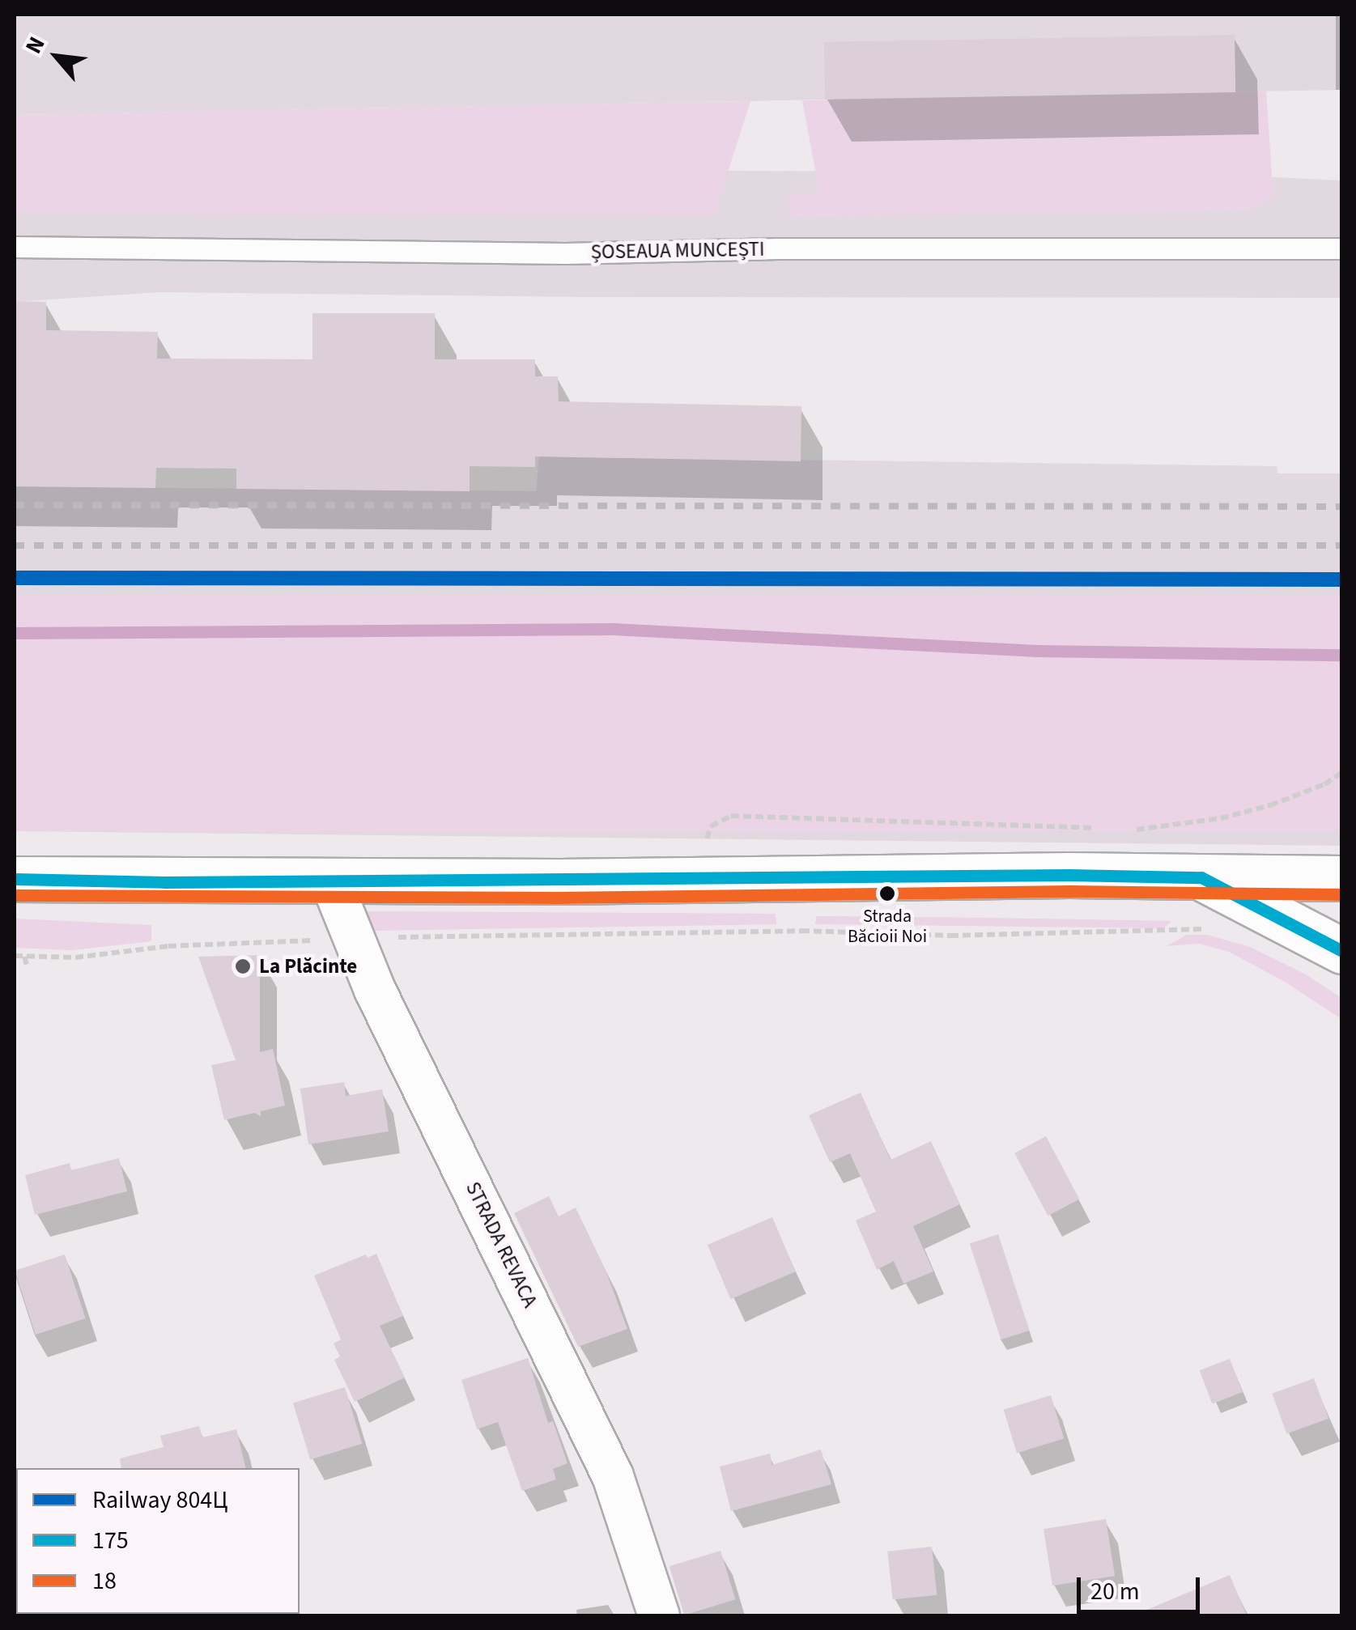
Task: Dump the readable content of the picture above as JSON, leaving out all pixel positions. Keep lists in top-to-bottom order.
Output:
{
  "streets": {
    "street": ["STRADA REVACA"],
    "lane": ["ȘOSEAUA MUNCEȘTI"]
  },
  "places": ["Strada Băcioii Noi", "La Plăcinte"],
  "lines": ["rail line 804Ц", "transit line 175", "transit line 18"],
  "legend": ["Railway 804Ц", "175", "18"],
  "scale_bar": "20 m",
  "north": "top left"
}
